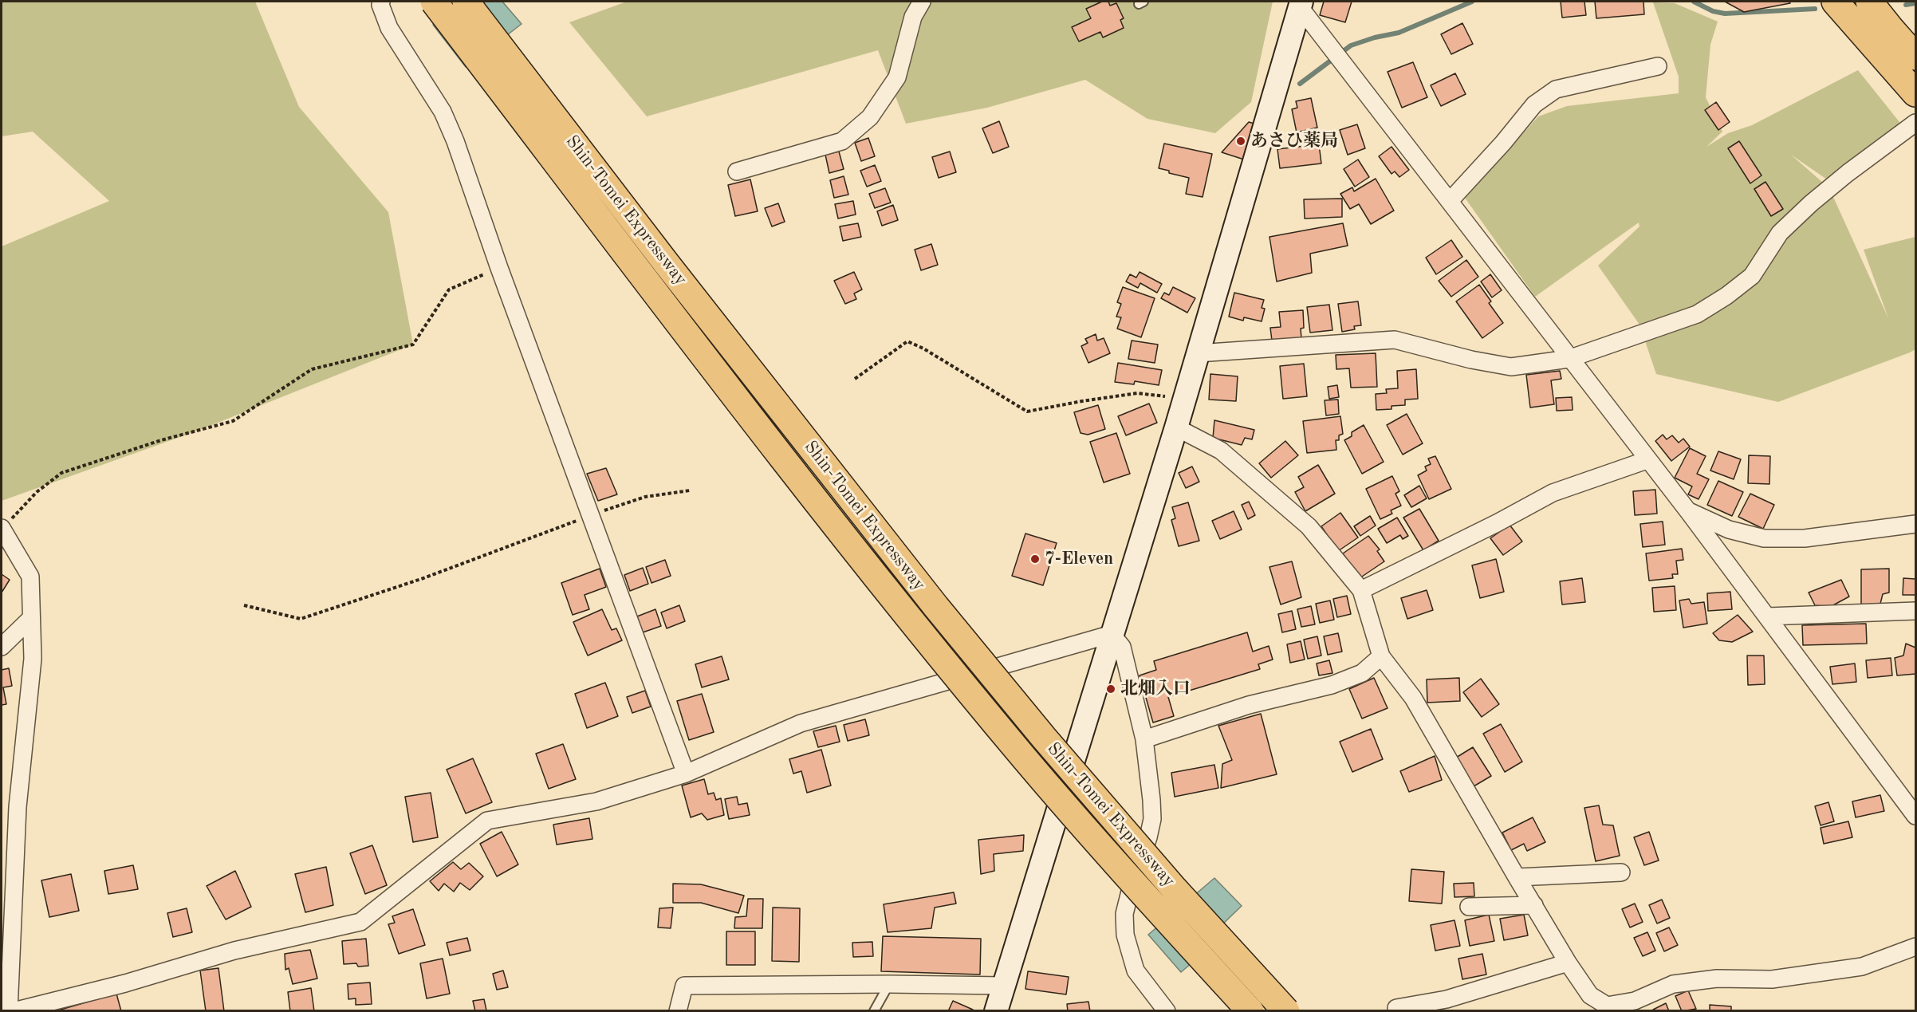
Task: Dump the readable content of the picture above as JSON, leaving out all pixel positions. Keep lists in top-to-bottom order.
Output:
{
  "streets": {
    "highway": ["Shin-Tomei Expressway"]
  },
  "places": ["あさひ薬局", "7-Eleven", "北畑入口"]
}
